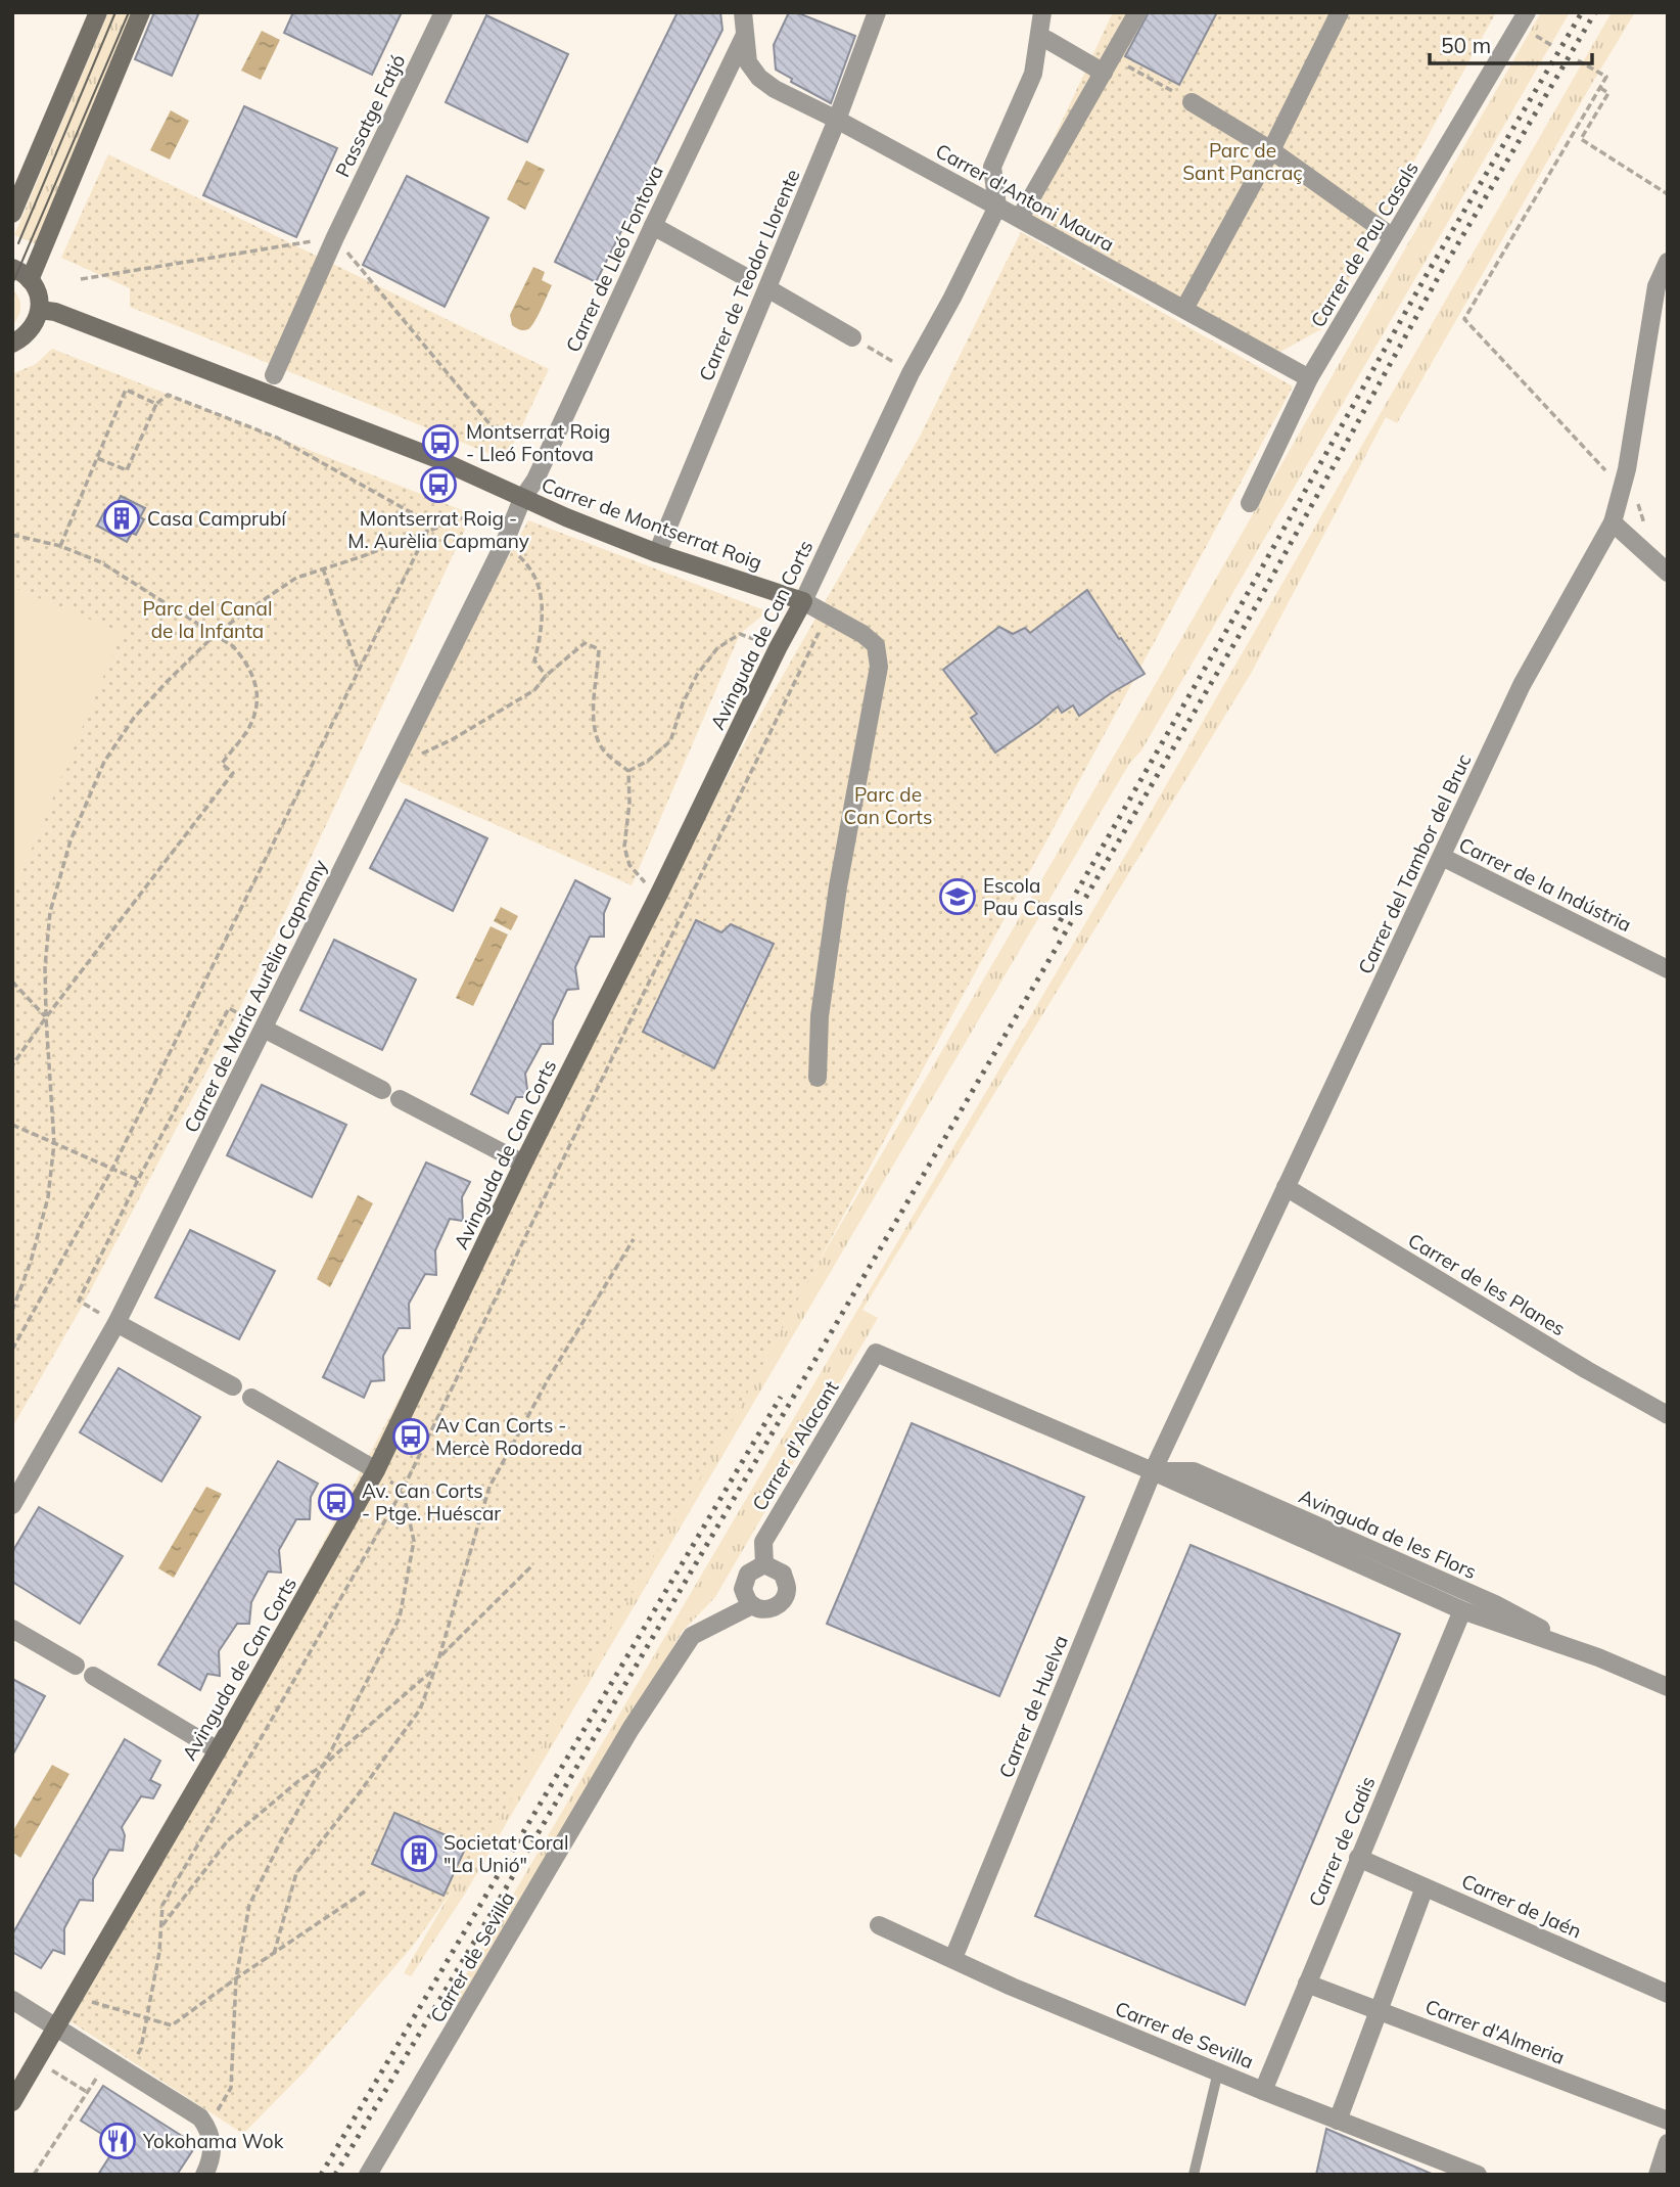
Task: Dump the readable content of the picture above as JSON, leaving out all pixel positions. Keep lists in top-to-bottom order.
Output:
{
  "streets": {
    "street": [
      "Passatge Fatjó",
      "Carrer d'Antoni Maura",
      "Carrer de Pau Casals",
      "Carrer de Lleó Fontova",
      "Carrer de Teodor Llorente",
      "Carrer de Montserrat Roig",
      "Avinguda de Can Corts",
      "Carrer del Tambor del Bruc",
      "Carrer de la Indústria",
      "Carrer de Maria Aurèlia Capmany",
      "Carrer de les Planes",
      "Carrer d'Alacant",
      "Avinguda de les Flors",
      "Carrer de Huelva",
      "Carrer de Cadis",
      "Carrer de Jaén",
      "Carrer de Sevilla",
      "Carrer d'Almeria"
    ]
  },
  "crossings": [
    ["Carrer d'Antoni Maura", "Carrer de Pau Casals"],
    ["Carrer d'Antoni Maura", "Carrer de Lleó Fontova"],
    ["Carrer d'Antoni Maura", "Carrer de Teodor Llorente"],
    ["Carrer d'Antoni Maura", "Avinguda de Can Corts"],
    ["Carrer de Lleó Fontova", "Carrer de Montserrat Roig"],
    ["Carrer de Lleó Fontova", "Carrer de Maria Aurèlia Capmany"],
    ["Carrer de Teodor Llorente", "Carrer de Montserrat Roig"],
    ["Carrer de Montserrat Roig", "Avinguda de Can Corts"],
    ["Carrer de Montserrat Roig", "Carrer de Maria Aurèlia Capmany"],
    ["Carrer del Tambor del Bruc", "Carrer de la Indústria"],
    ["Carrer del Tambor del Bruc", "Carrer de les Planes"],
    ["Carrer del Tambor del Bruc", "Avinguda de les Flors"],
    ["Carrer del Tambor del Bruc", "Carrer de Huelva"],
    ["Carrer d'Alacant", "Avinguda de les Flors"],
    ["Carrer d'Alacant", "Carrer de Sevilla"],
    ["Avinguda de les Flors", "Carrer de Huelva"],
    ["Avinguda de les Flors", "Carrer de Cadis"],
    ["Carrer de Huelva", "Carrer de Sevilla"],
    ["Carrer de Cadis", "Carrer de Jaén"],
    ["Carrer de Cadis", "Carrer de Sevilla"],
    ["Carrer de Cadis", "Carrer d'Almeria"]
  ],
  "parks": ["Parc de Sant Pancraç", "Parc del Canal de la Infanta", "Parc de Can Corts"],
  "places": {
    "bus stop": [
      "Montserrat Roig - Lleó Fontova",
      "Montserrat Roig - M. Aurèlia Capmany",
      "Av Can Corts - Mercè Rodoreda",
      "Av. Can Corts - Ptge. Huéscar"
    ],
    "building": ["Casa Camprubí", "Societat Coral \"La Unió\""],
    "school or university": ["Escola Pau Casals"],
    "restaurant": ["Yokohama Wok"]
  },
  "scale_bar": "50 m"
}
